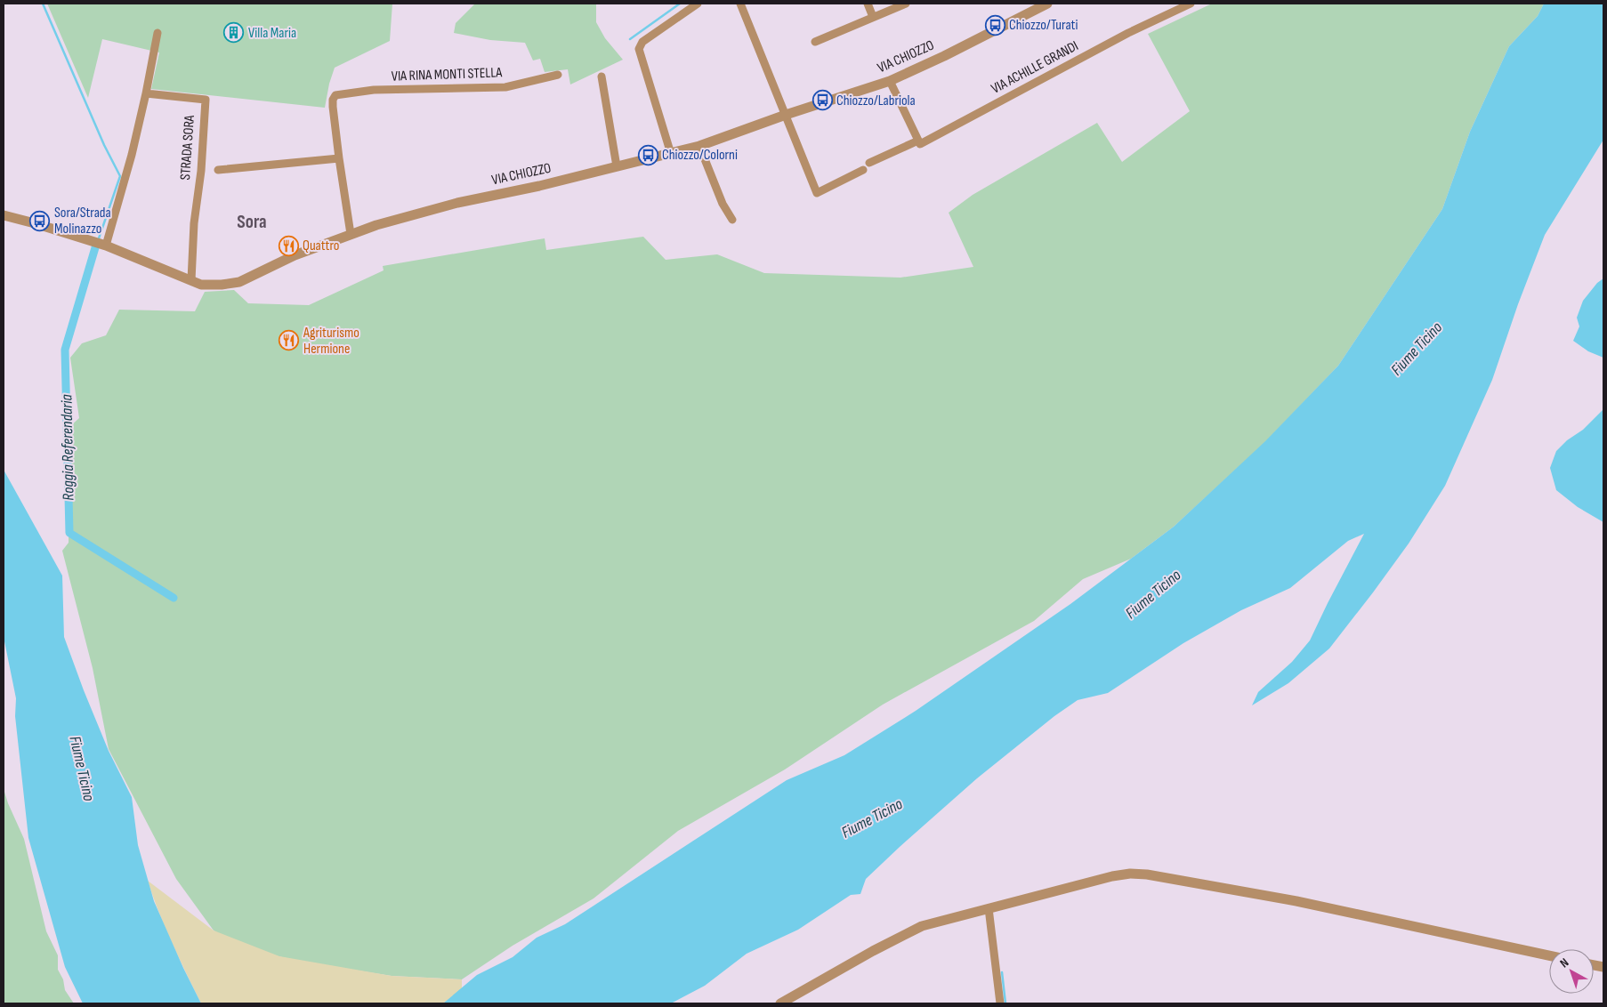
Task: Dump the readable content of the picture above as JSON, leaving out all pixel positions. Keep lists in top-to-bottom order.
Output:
{
  "streets": {
    "street": [
      "VIA CHIOZZO",
      "VIA ACHILLE GRANDI",
      "VIA RINA MONTI STELLA",
      "STRADA SORA"
    ]
  },
  "districts": ["Sora"],
  "water": ["Fiume Ticino", "Roggia Referendaria"],
  "places": {
    "bus stop": [
      "Chiozzo/Turati",
      "Chiozzo/Labriola",
      "Chiozzo/Colorni",
      "Sora/Strada Molinazzo"
    ],
    "building": ["Villa Maria"],
    "restaurant": ["Quattro", "Agriturismo Hermione"]
  },
  "north": "top left"
}
